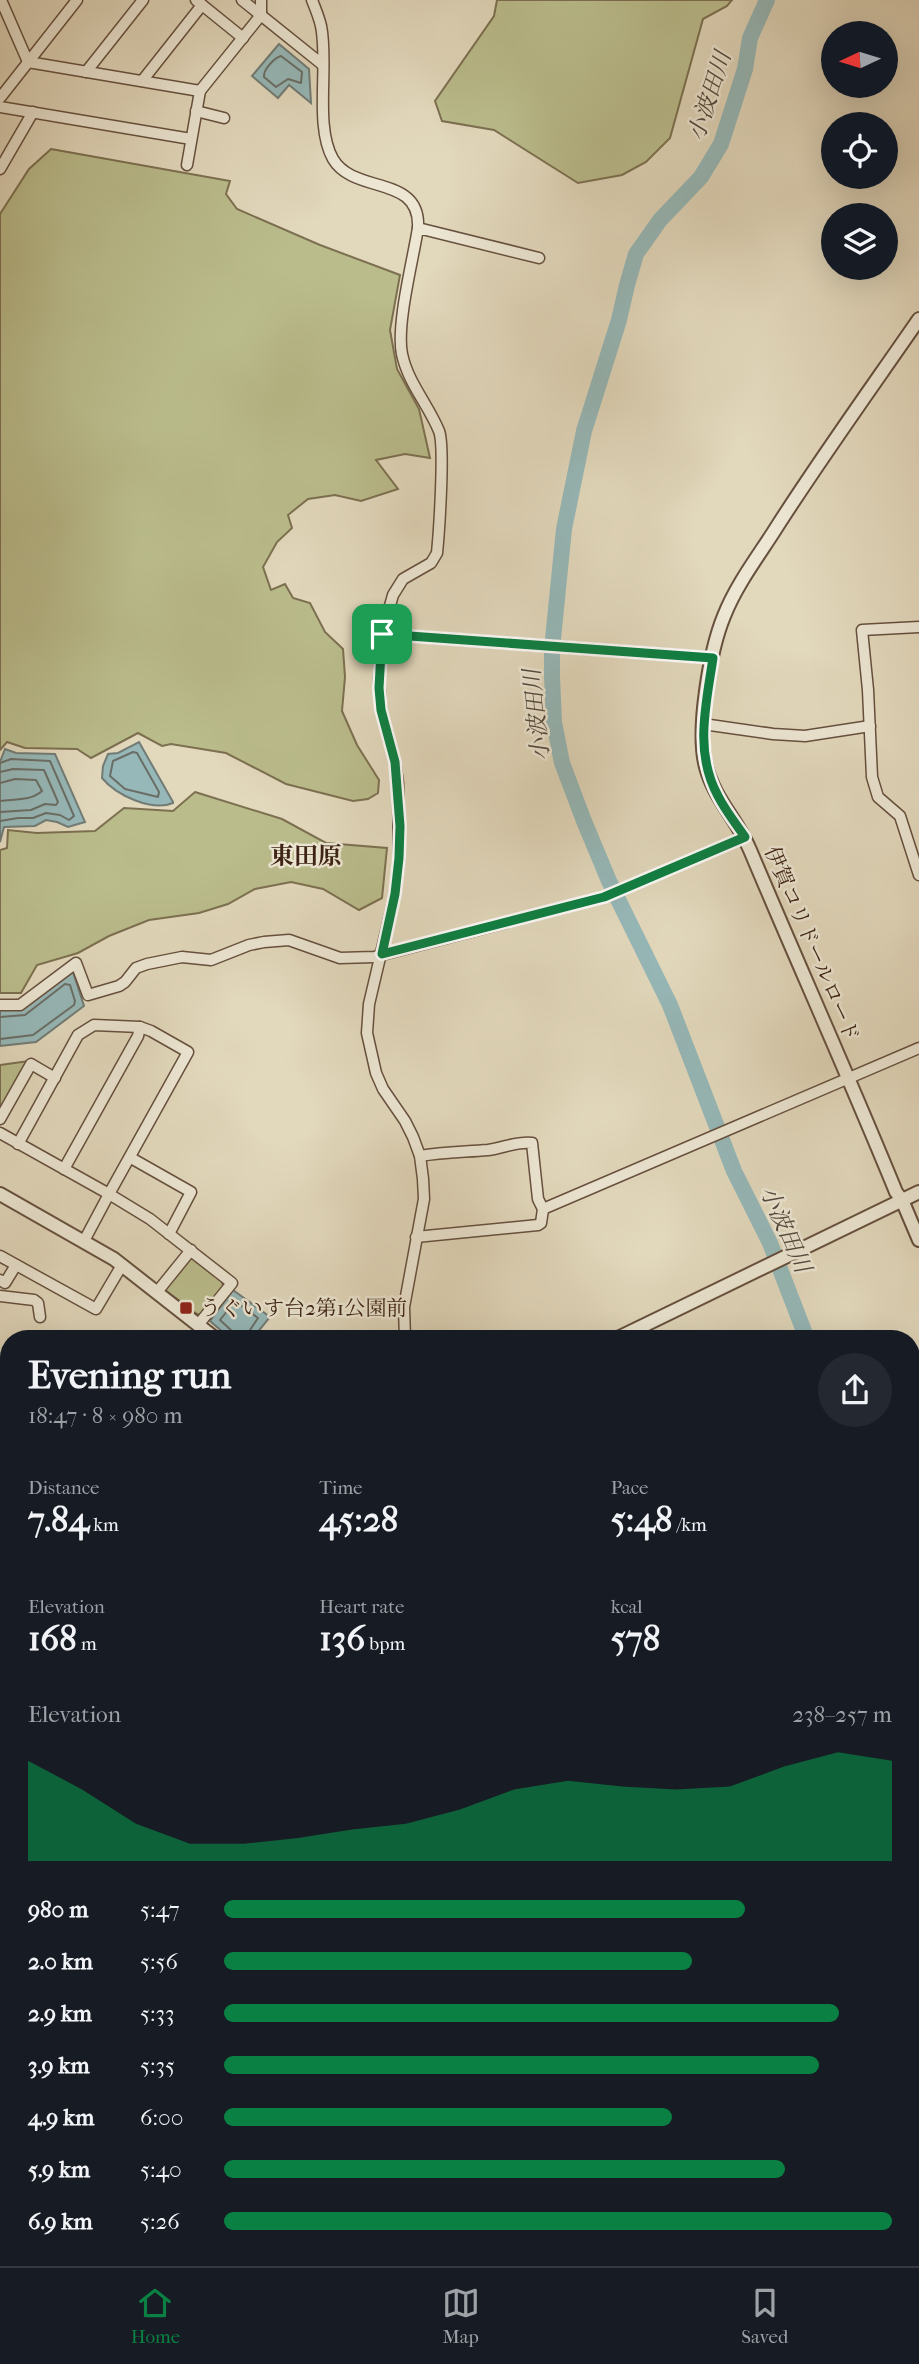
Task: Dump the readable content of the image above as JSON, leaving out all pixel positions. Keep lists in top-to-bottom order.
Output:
{
  "streets": {
    "street": ["伊賀コリドールロード"]
  },
  "districts": ["東田原"],
  "water": ["小波田川"],
  "places": {
    "transit": ["うぐいす台2第1公園前"]
  },
  "north": "left",
  "page": {
    "heading": ["Evening run", "18:47 · 8 × 980 m"],
    "stats": [
      ["Distance", "7.84 km"],
      ["Time", "45:28"],
      ["Pace", "5:48 /km"],
      ["Elevation", "168 m"],
      ["Heart rate", "136 bpm"],
      ["kcal", "578"]
    ],
    "chart": ["Elevation", "238–257 m"],
    "list": [
      {
        "name": "980 m",
        "note": "5:47"
      },
      {
        "name": "2.0 km",
        "note": "5:56"
      },
      {
        "name": "2.9 km",
        "note": "5:33"
      },
      {
        "name": "3.9 km",
        "note": "5:35"
      },
      {
        "name": "4.9 km",
        "note": "6:00"
      },
      {
        "name": "5.9 km",
        "note": "5:40"
      },
      {
        "name": "6.9 km",
        "note": "5:26"
      }
    ],
    "tabs": ["Home", "Map", "Saved"]
  }
}
